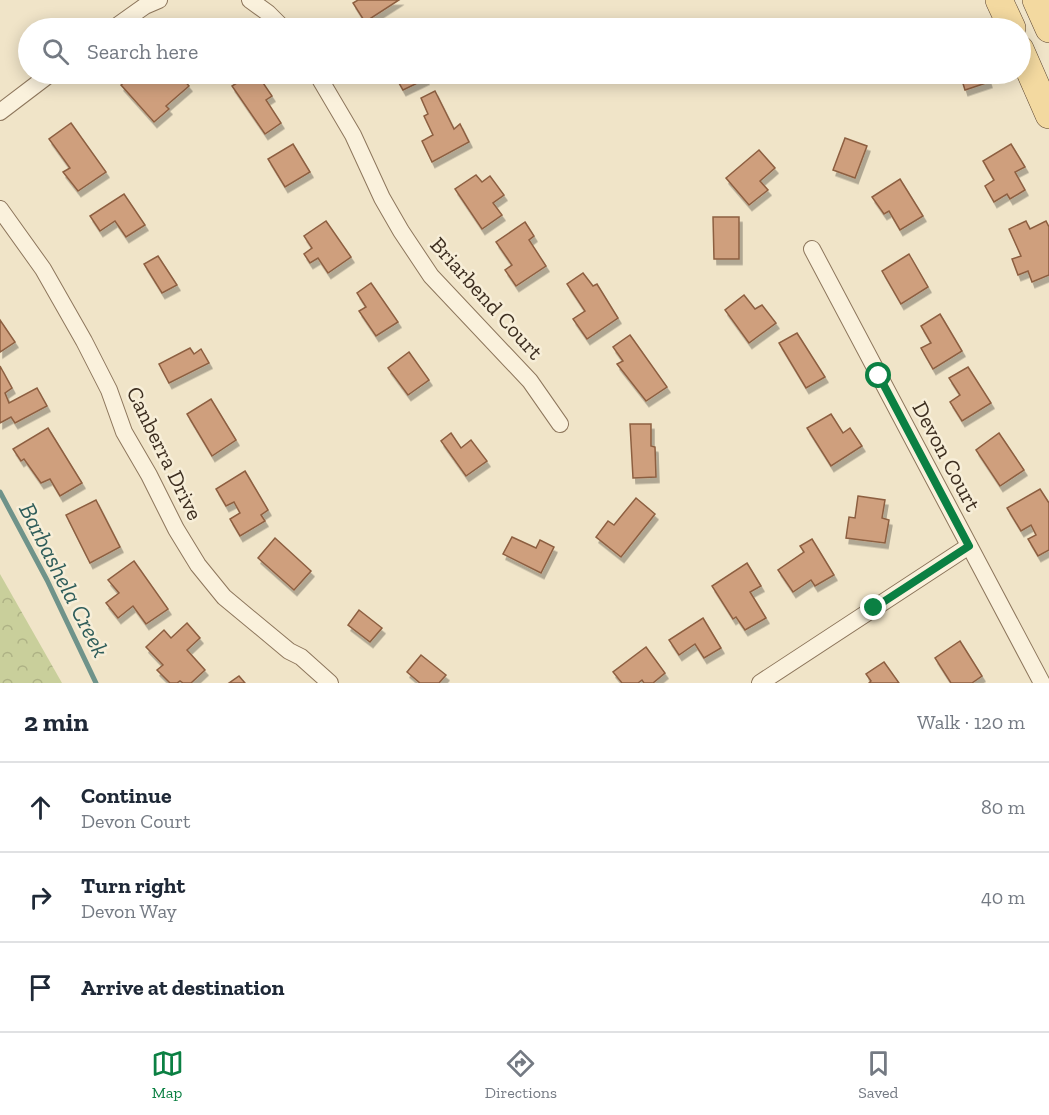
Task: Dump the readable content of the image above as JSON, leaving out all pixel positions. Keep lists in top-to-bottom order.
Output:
{
  "streets": {
    "street": ["Briarbend Court", "Canberra Drive", "Devon Court"]
  },
  "water": ["Barbashela Creek"],
  "page": {
    "search": "Search here",
    "heading": ["2 min", "Walk · 120 m"],
    "list": [
      ["Continue", "Devon Court", "80 m"],
      ["Turn right", "Devon Way", "40 m"],
      "Arrive at destination"
    ],
    "nav": ["Map", "Directions", "Saved"]
  }
}
